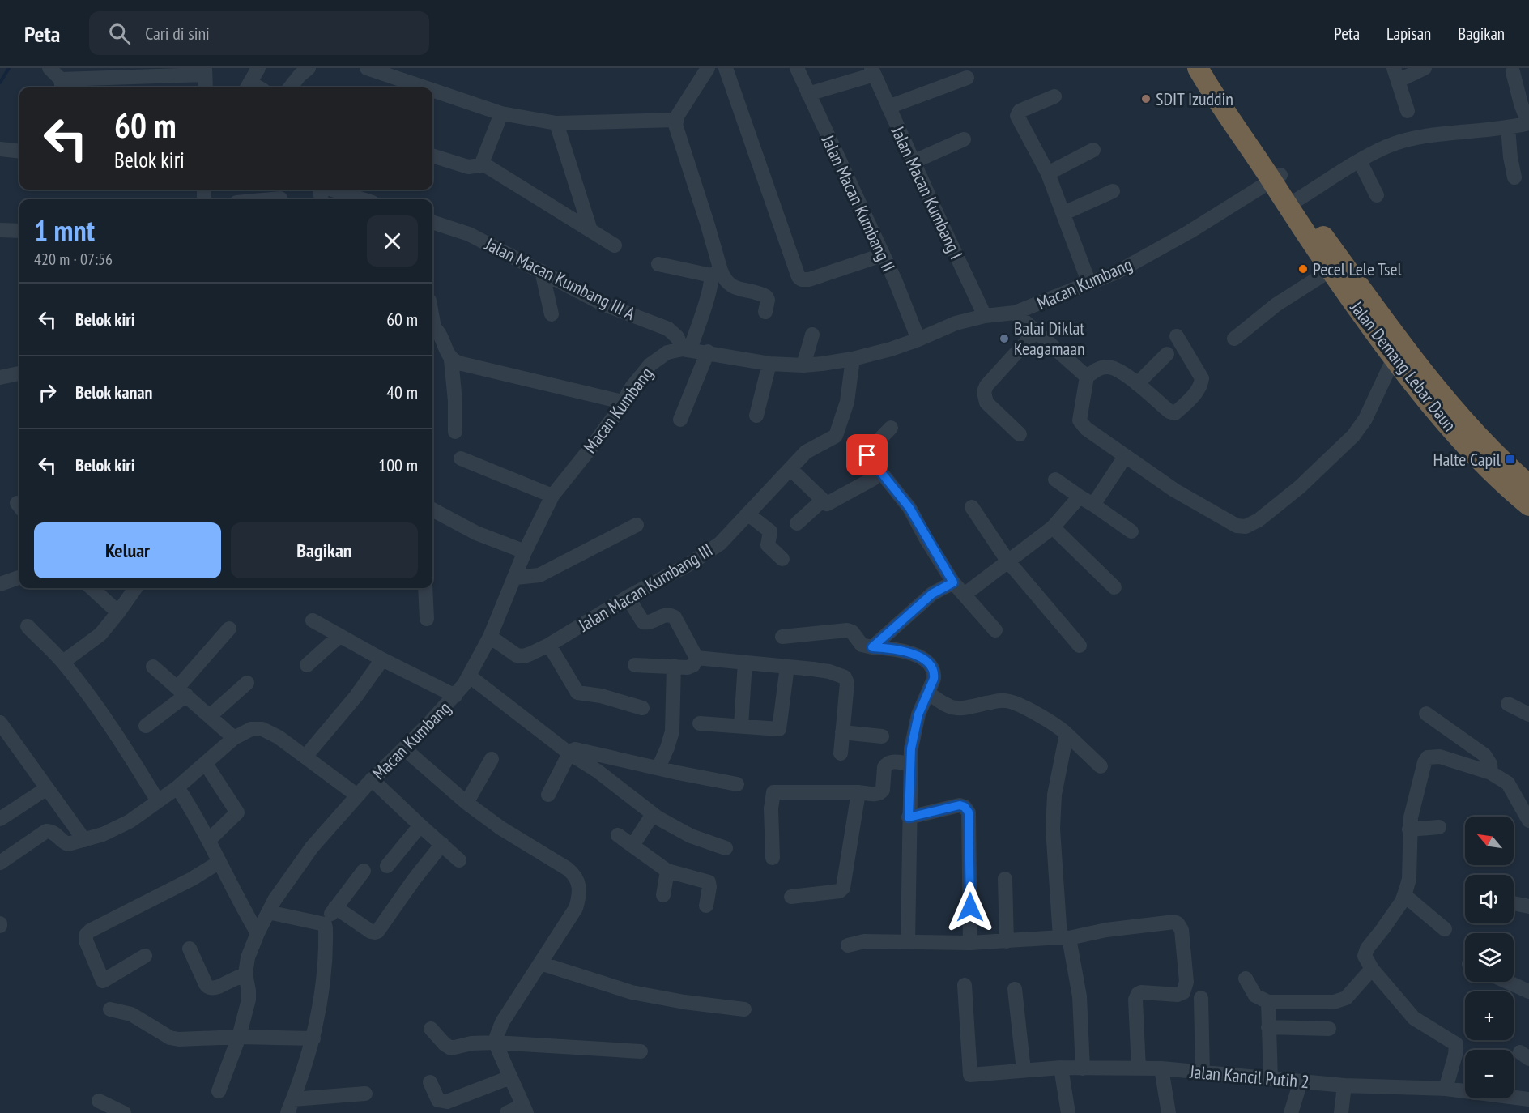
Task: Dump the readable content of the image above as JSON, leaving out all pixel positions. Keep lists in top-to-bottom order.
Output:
{
  "streets": {
    "highway": ["Jalan Demang Lebar Daun"],
    "street": [
      "Jalan Macan Kumbang I",
      "Jalan Macan Kumbang II",
      "Jalan Macan Kumbang III A",
      "Macan Kumbang",
      "Jalan Macan Kumbang III",
      "Jalan Kancil Putih 2"
    ]
  },
  "crossings": [
    ["Jalan Macan Kumbang I", "Macan Kumbang"],
    ["Jalan Macan Kumbang II", "Macan Kumbang"],
    ["Jalan Macan Kumbang III A", "Macan Kumbang"],
    ["Macan Kumbang", "Jalan Demang Lebar Daun"],
    ["Macan Kumbang", "Jalan Macan Kumbang III"]
  ],
  "places": {
    "other": ["SDIT Izuddin", "Pecel Lele Tsel", "Balai Diklat Keagamaan"],
    "transit": ["Halte Capil"]
  },
  "north": "top left",
  "page": {
    "header": "Peta",
    "search": "Cari di sini",
    "nav": ["Peta", "Lapisan", "Bagikan"],
    "turn": ["60 m", "Belok kiri"],
    "heading": ["1 mnt", "420 m · 07:56"],
    "list": [
      {
        "name": "Belok kiri",
        "value": "60 m"
      },
      {
        "name": "Belok kanan",
        "value": "40 m"
      },
      {
        "name": "Belok kiri",
        "value": "100 m"
      }
    ],
    "buttons": ["Keluar", "Bagikan"],
    "map_buttons": ["+", "−"]
  }
}
